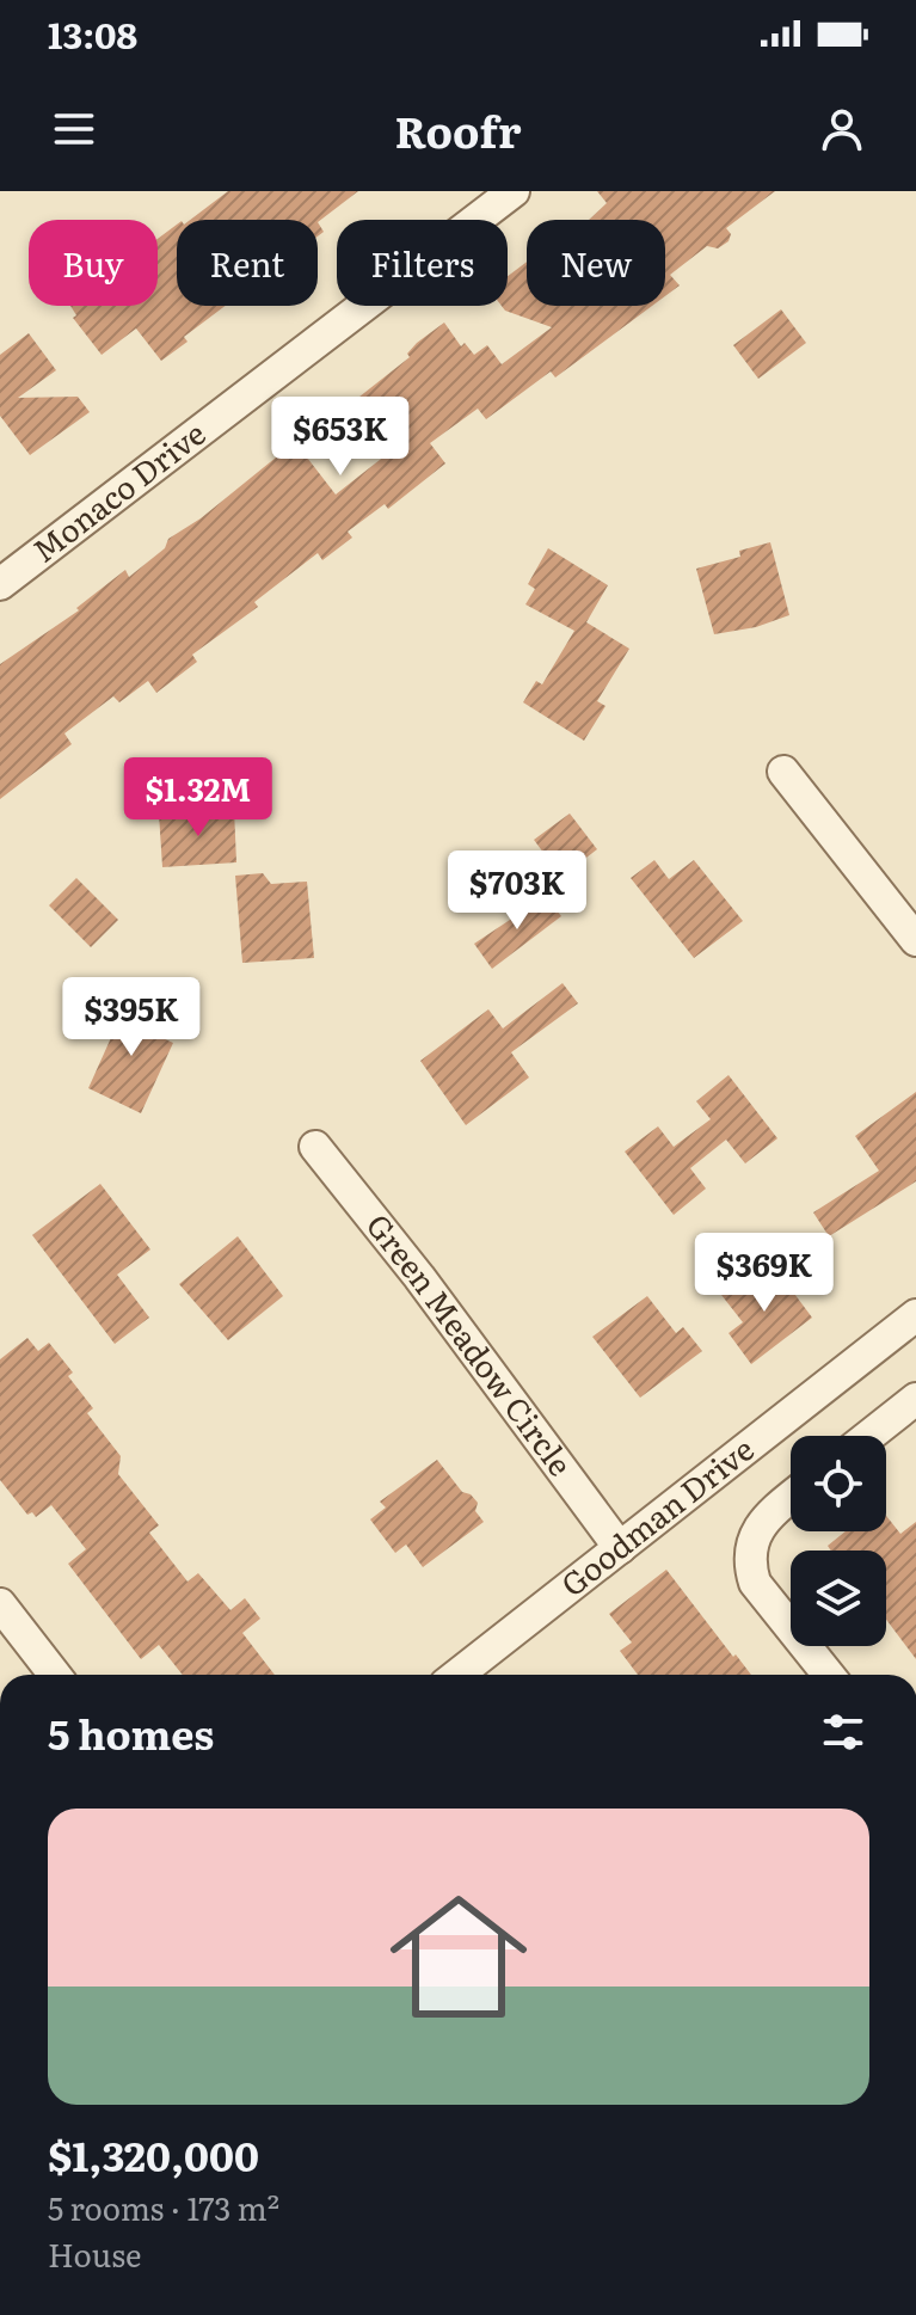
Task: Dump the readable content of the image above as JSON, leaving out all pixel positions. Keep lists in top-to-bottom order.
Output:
{
  "streets": {
    "street": ["Monaco Drive", "Green Meadow Circle", "Goodman Drive"]
  },
  "crossings": [
    ["Green Meadow Circle", "Goodman Drive"]
  ],
  "page": {
    "status": "13:08",
    "header": "Roofr",
    "chip": [
      "Buy",
      "Rent",
      "Filters",
      "New"
    ],
    "price": [
      "$653K",
      "$1.32M",
      "$703K",
      "$395K",
      "$369K"
    ],
    "heading": "5 homes",
    "list": [
      {
        "name": "$1,320,000",
        "note": "5 rooms · 173 m² · House"
      }
    ]
  }
}
